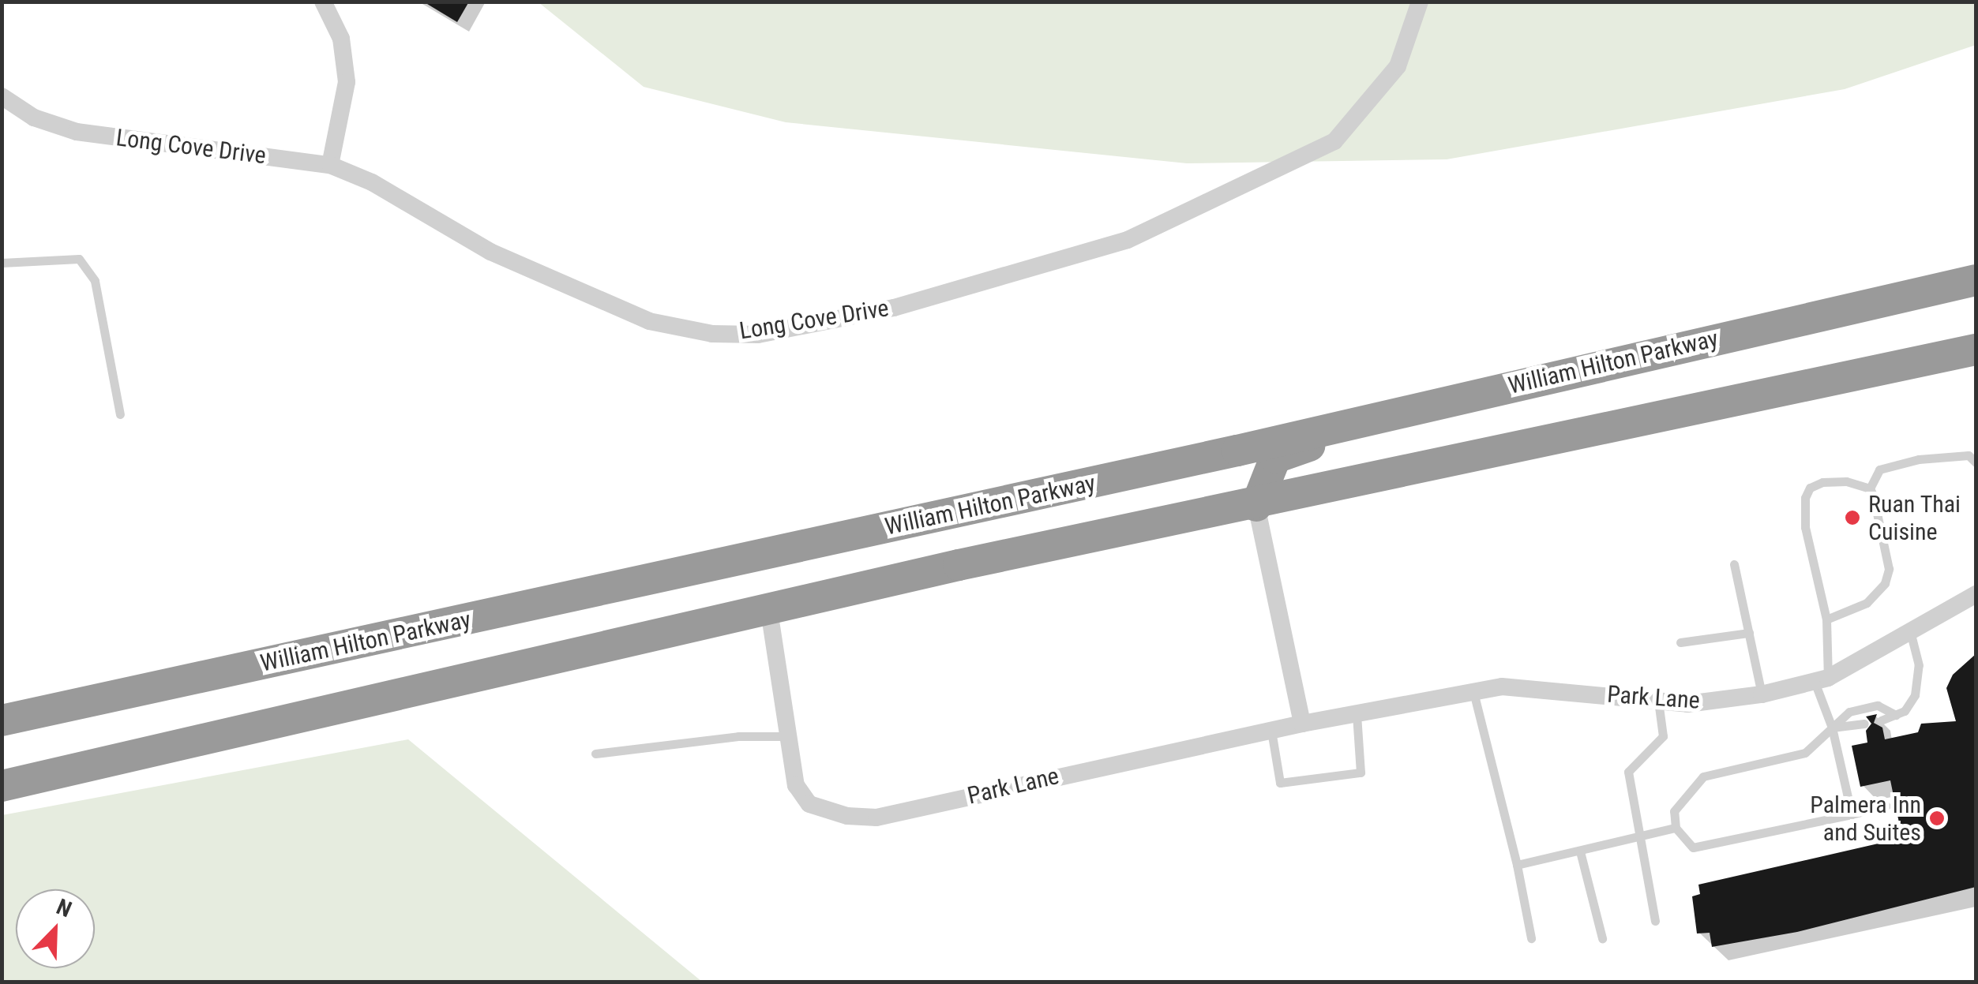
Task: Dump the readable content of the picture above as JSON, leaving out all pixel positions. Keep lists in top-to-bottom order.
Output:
{
  "streets": {
    "highway": ["William Hilton Parkway"],
    "street": ["Long Cove Drive", "Park Lane"]
  },
  "places": ["Ruan Thai Cuisine", "Palmera Inn and Suites"],
  "north": "top right"
}
